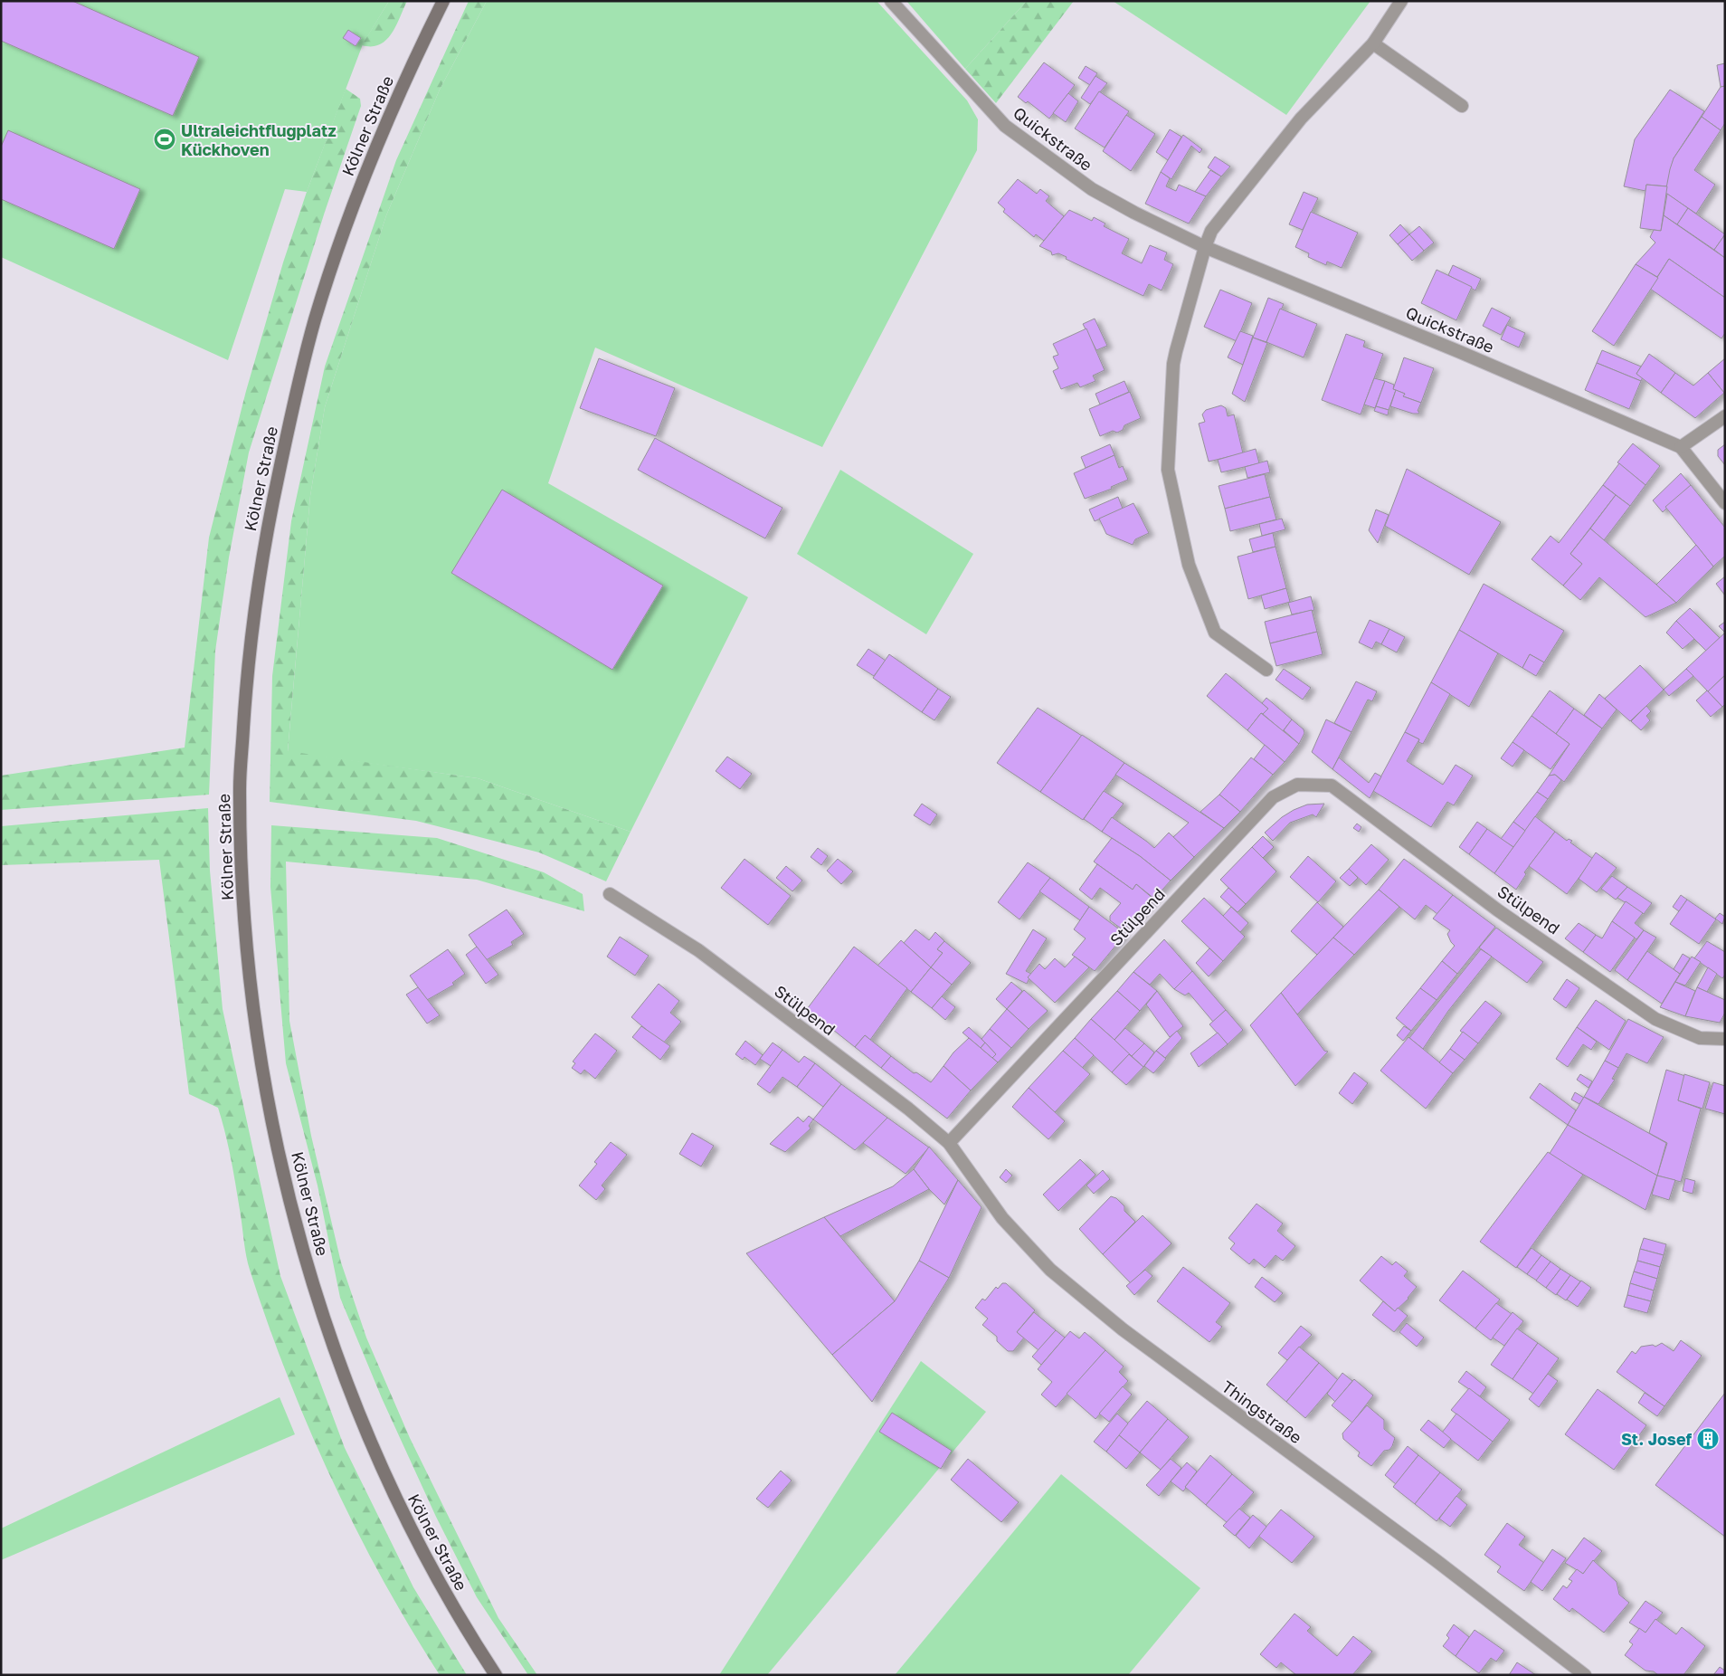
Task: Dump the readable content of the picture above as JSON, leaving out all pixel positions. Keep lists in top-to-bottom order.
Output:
{
  "streets": {
    "main road": ["Kölner Straße"],
    "street": ["Quickstraße", "Stülpend", "Thingstraße"]
  },
  "crossings": [
    ["Stülpend", "Thingstraße"]
  ],
  "places": {
    "sports": ["Ultraleichtflugplatz Kückhoven"],
    "building": ["St. Josef"]
  }
}
